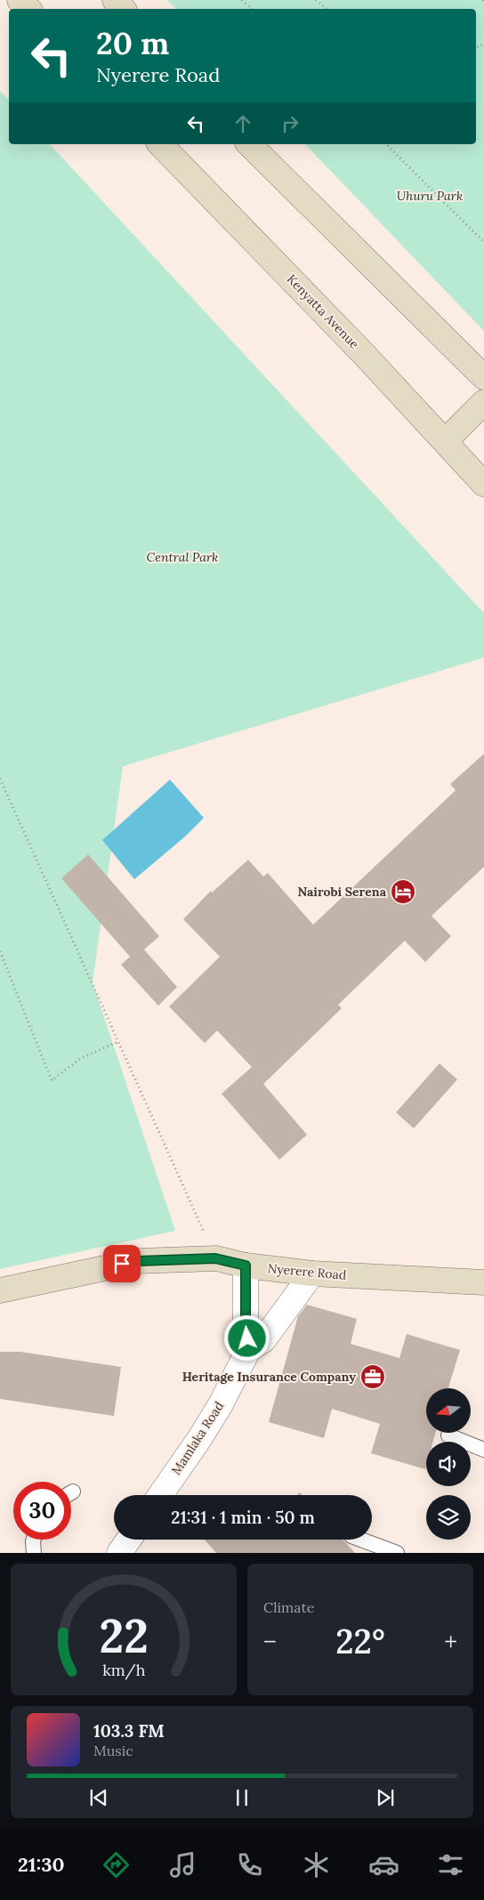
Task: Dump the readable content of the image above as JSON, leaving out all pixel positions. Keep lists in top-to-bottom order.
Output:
{
  "streets": {
    "main road": ["Kenyatta Avenue", "Nyerere Road"],
    "street": ["Mamlaka Road"]
  },
  "crossings": [
    ["Nyerere Road", "Mamlaka Road"]
  ],
  "parks": ["Uhuru Park", "Central Park"],
  "places": {
    "hotel": ["Nairobi Serena"],
    "office": ["Heritage Insurance Company"]
  },
  "north": "left",
  "page": {
    "turn": ["20 m", "Nyerere Road"],
    "limit": "30",
    "trip": "21:31 · 1 min · 50 m",
    "tile": "Climate",
    "heat": ["−", "22°", "+"],
    "song": ["103.3 FM", "Music"],
    "tabs": "21:30",
    "gauge": ["22", "km/h"]
  }
}
